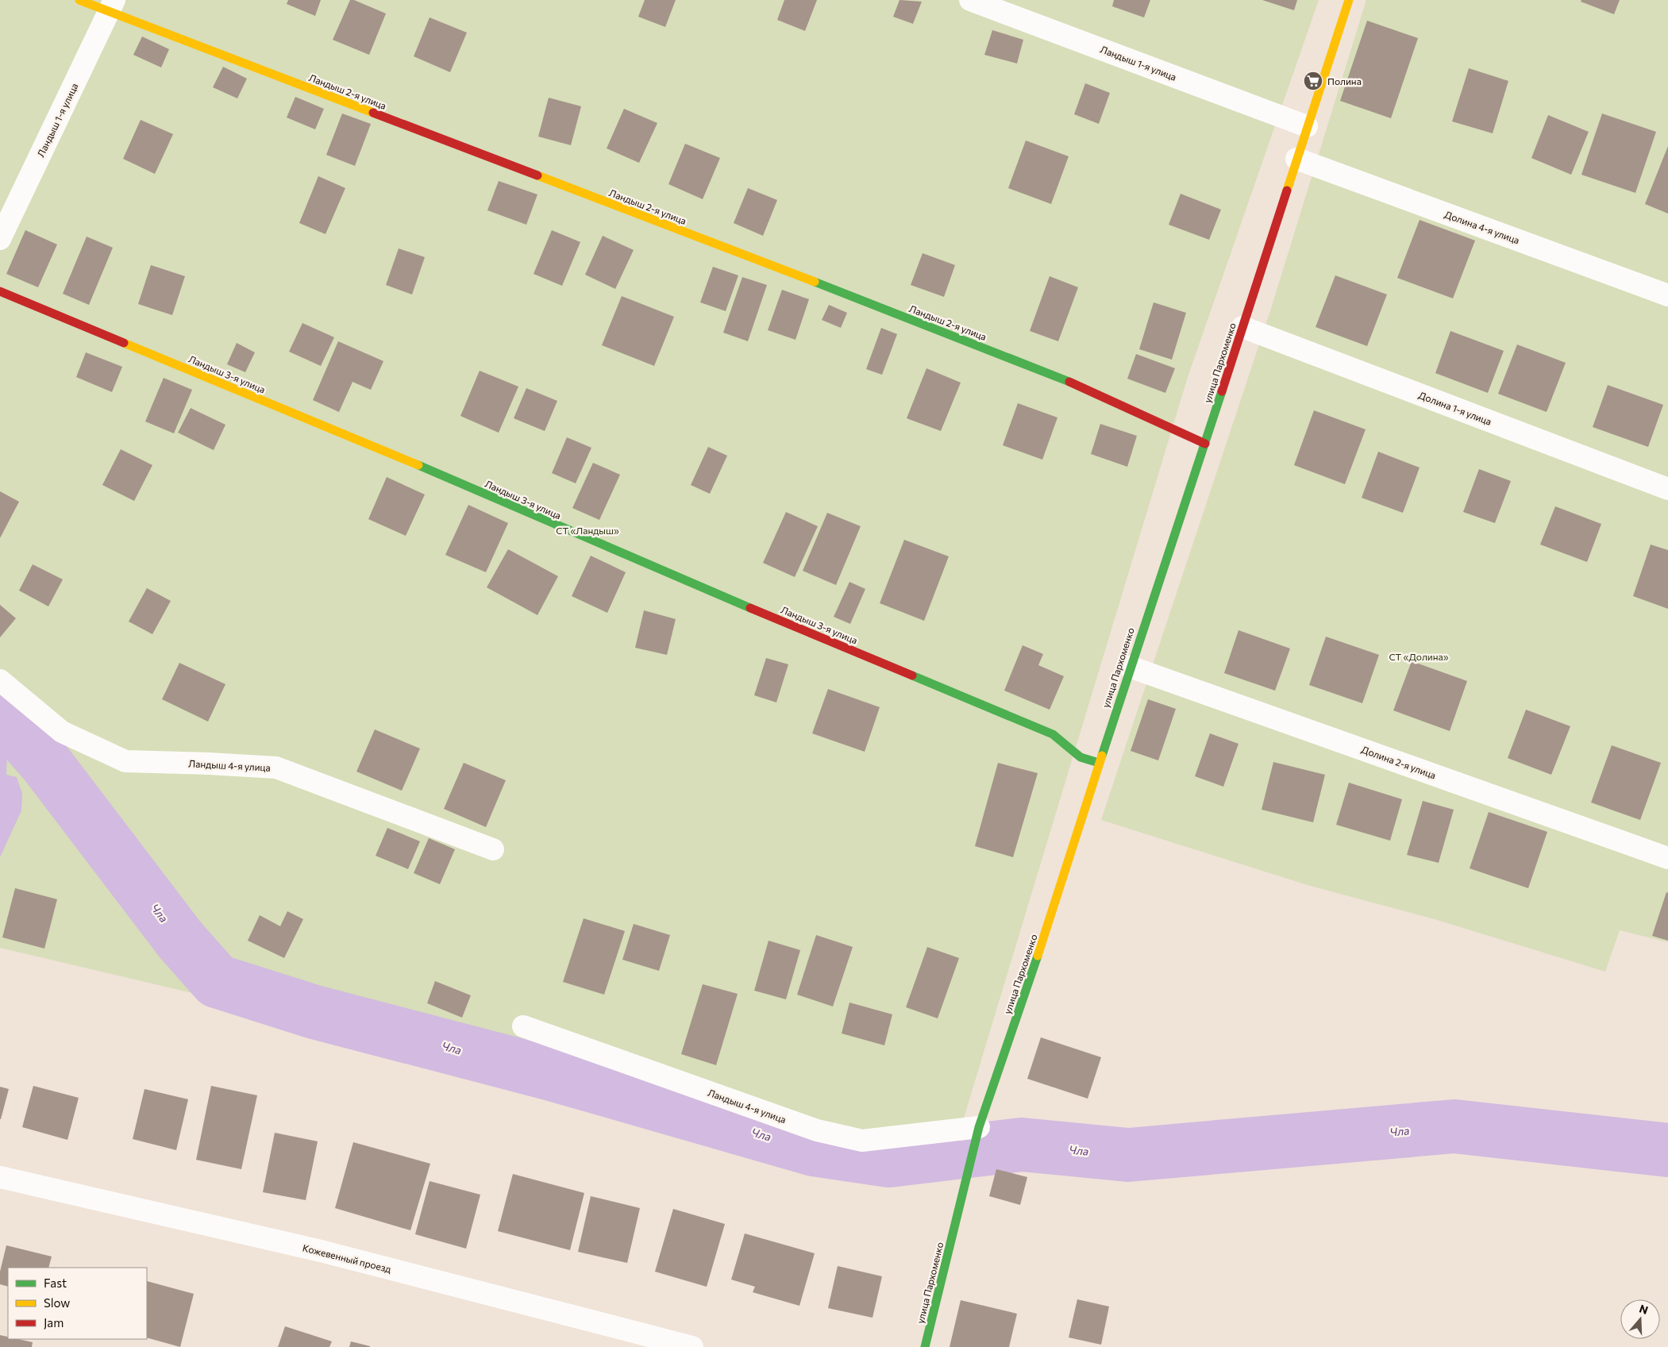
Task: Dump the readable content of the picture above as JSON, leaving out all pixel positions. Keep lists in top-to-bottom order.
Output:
{
  "streets": {
    "street": [
      "Ландыш 1-я улица",
      "Ландыш 2-я улица",
      "Долина 4-я улица",
      "улица Пархоменко",
      "Ландыш 3-я улица",
      "Долина 1-я улица",
      "Долина 2-я улица",
      "Ландыш 4-я улица",
      "Кожевенный проезд"
    ]
  },
  "crossings": [
    ["Ландыш 1-я улица", "Ландыш 2-я улица"],
    ["Ландыш 1-я улица", "улица Пархоменко"],
    ["Ландыш 2-я улица", "улица Пархоменко"],
    ["Долина 4-я улица", "улица Пархоменко"],
    ["улица Пархоменко", "Ландыш 3-я улица"],
    ["улица Пархоменко", "Долина 1-я улица"],
    ["улица Пархоменко", "Долина 2-я улица"],
    ["улица Пархоменко", "Ландыш 4-я улица"]
  ],
  "water": ["Чла"],
  "parks": ["СТ «Ландыш»", "СТ «Долина»"],
  "places": {
    "supermarket": ["Полина"]
  },
  "legend": ["Fast", "Slow", "Jam"],
  "north": "top"
}
